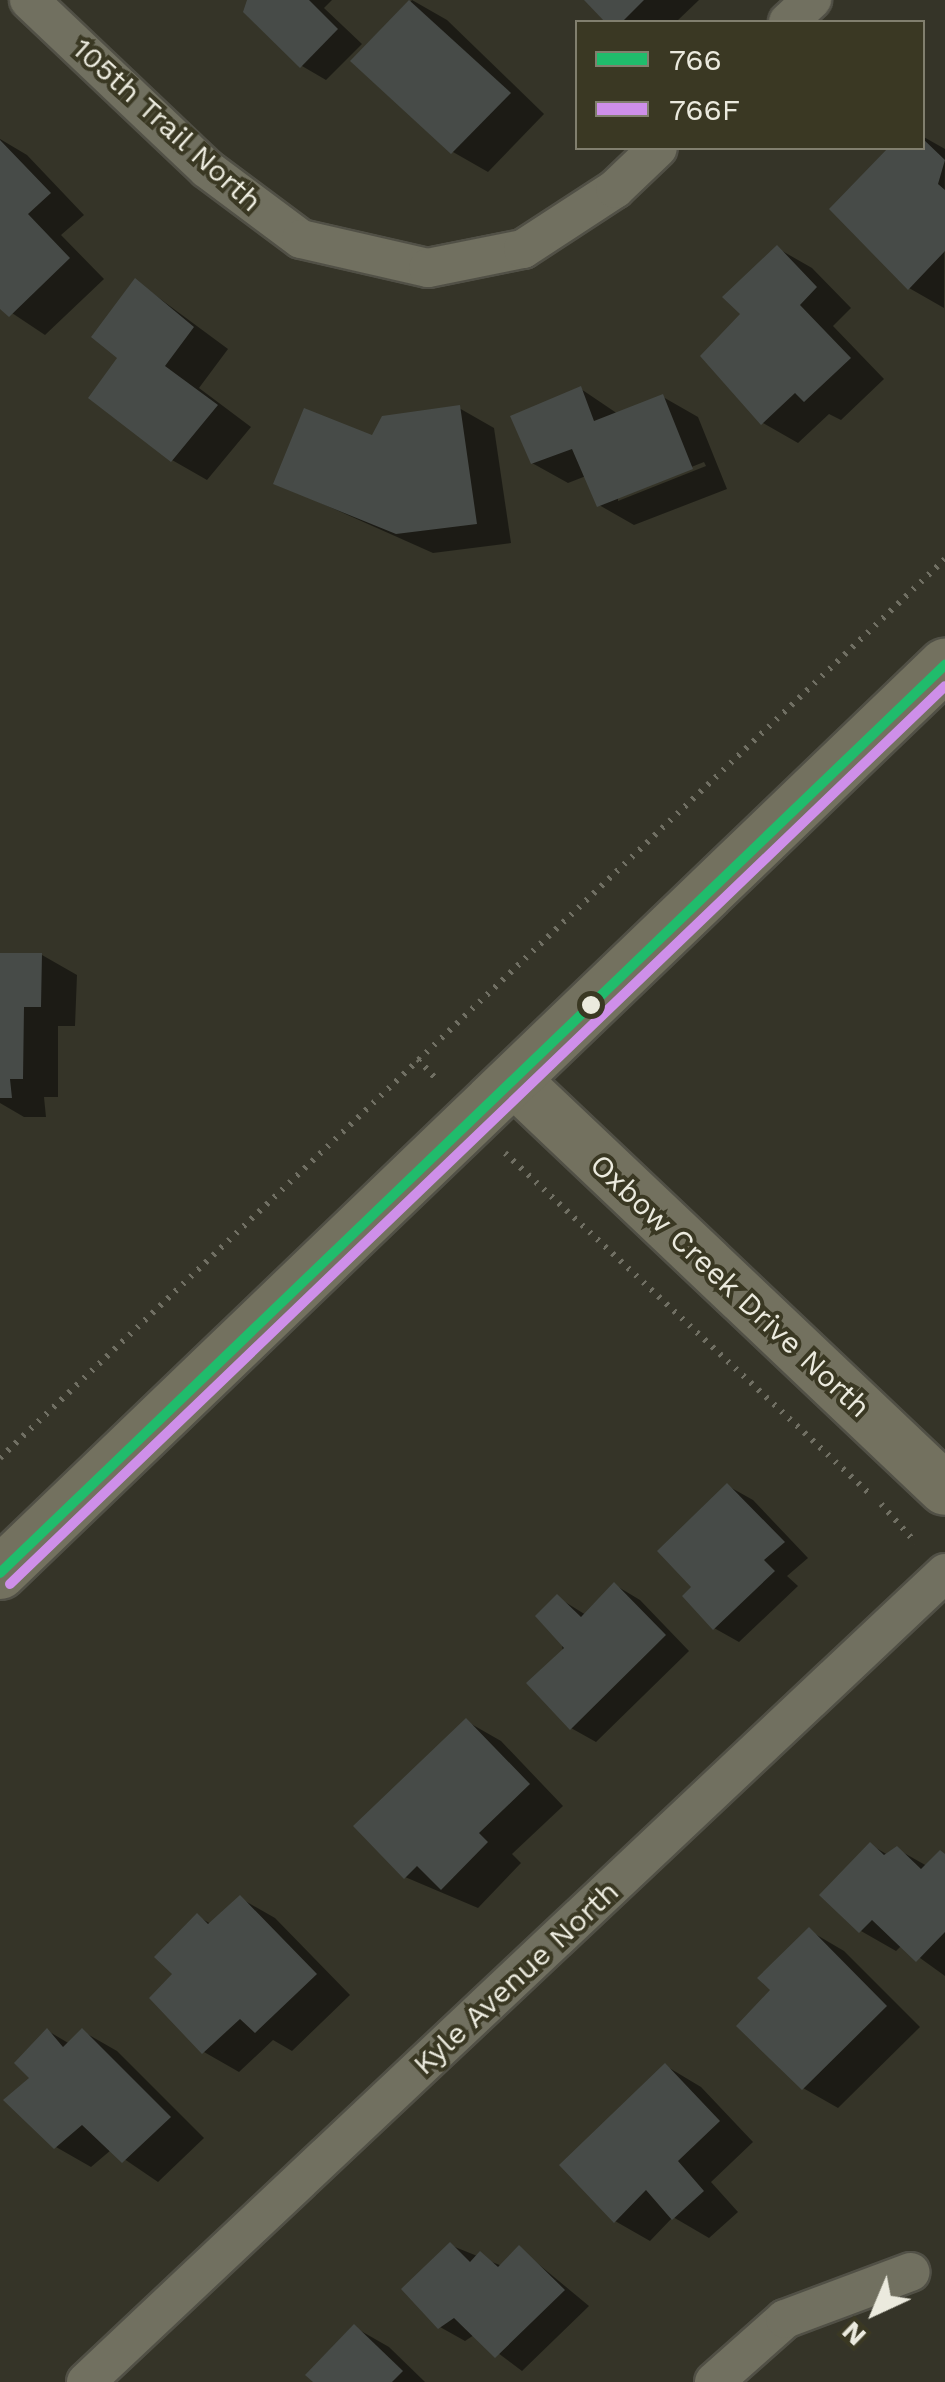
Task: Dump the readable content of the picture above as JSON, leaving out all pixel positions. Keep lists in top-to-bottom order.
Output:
{
  "streets": {
    "main road": ["Oxbow Creek Drive North"],
    "street": ["105th Trail North", "Kyle Avenue North"]
  },
  "lines": ["transit line 766", "transit line 766F"],
  "legend": ["766", "766F"],
  "north": "bottom left"
}
